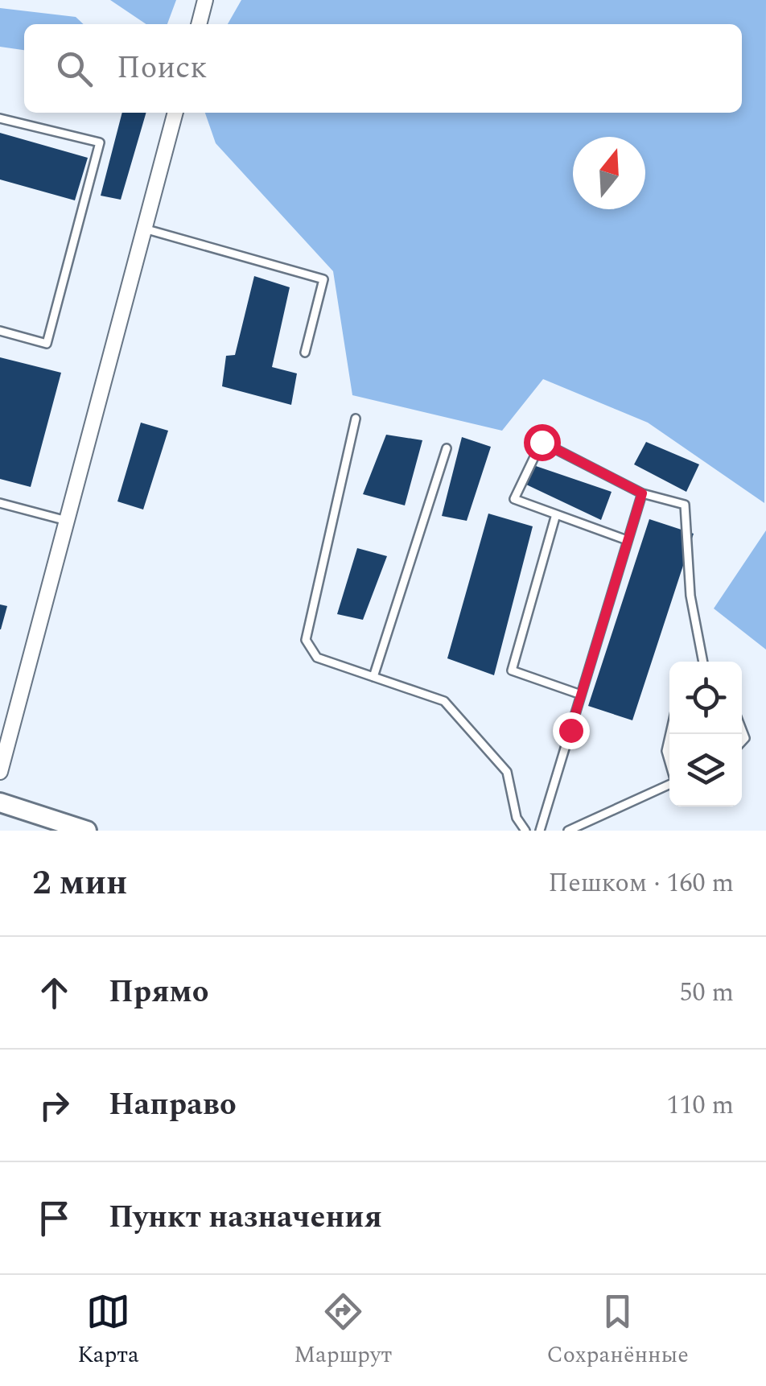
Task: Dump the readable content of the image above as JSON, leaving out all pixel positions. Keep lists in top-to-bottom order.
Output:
{
  "north": "top",
  "page": {
    "search": "Поиск",
    "heading": ["2 мин", "Пешком · 160 m"],
    "list": [
      ["Прямо", "50 m"],
      ["Направо", "110 m"],
      "Пункт назначения"
    ],
    "nav": ["Карта", "Маршрут", "Сохранённые"]
  }
}
